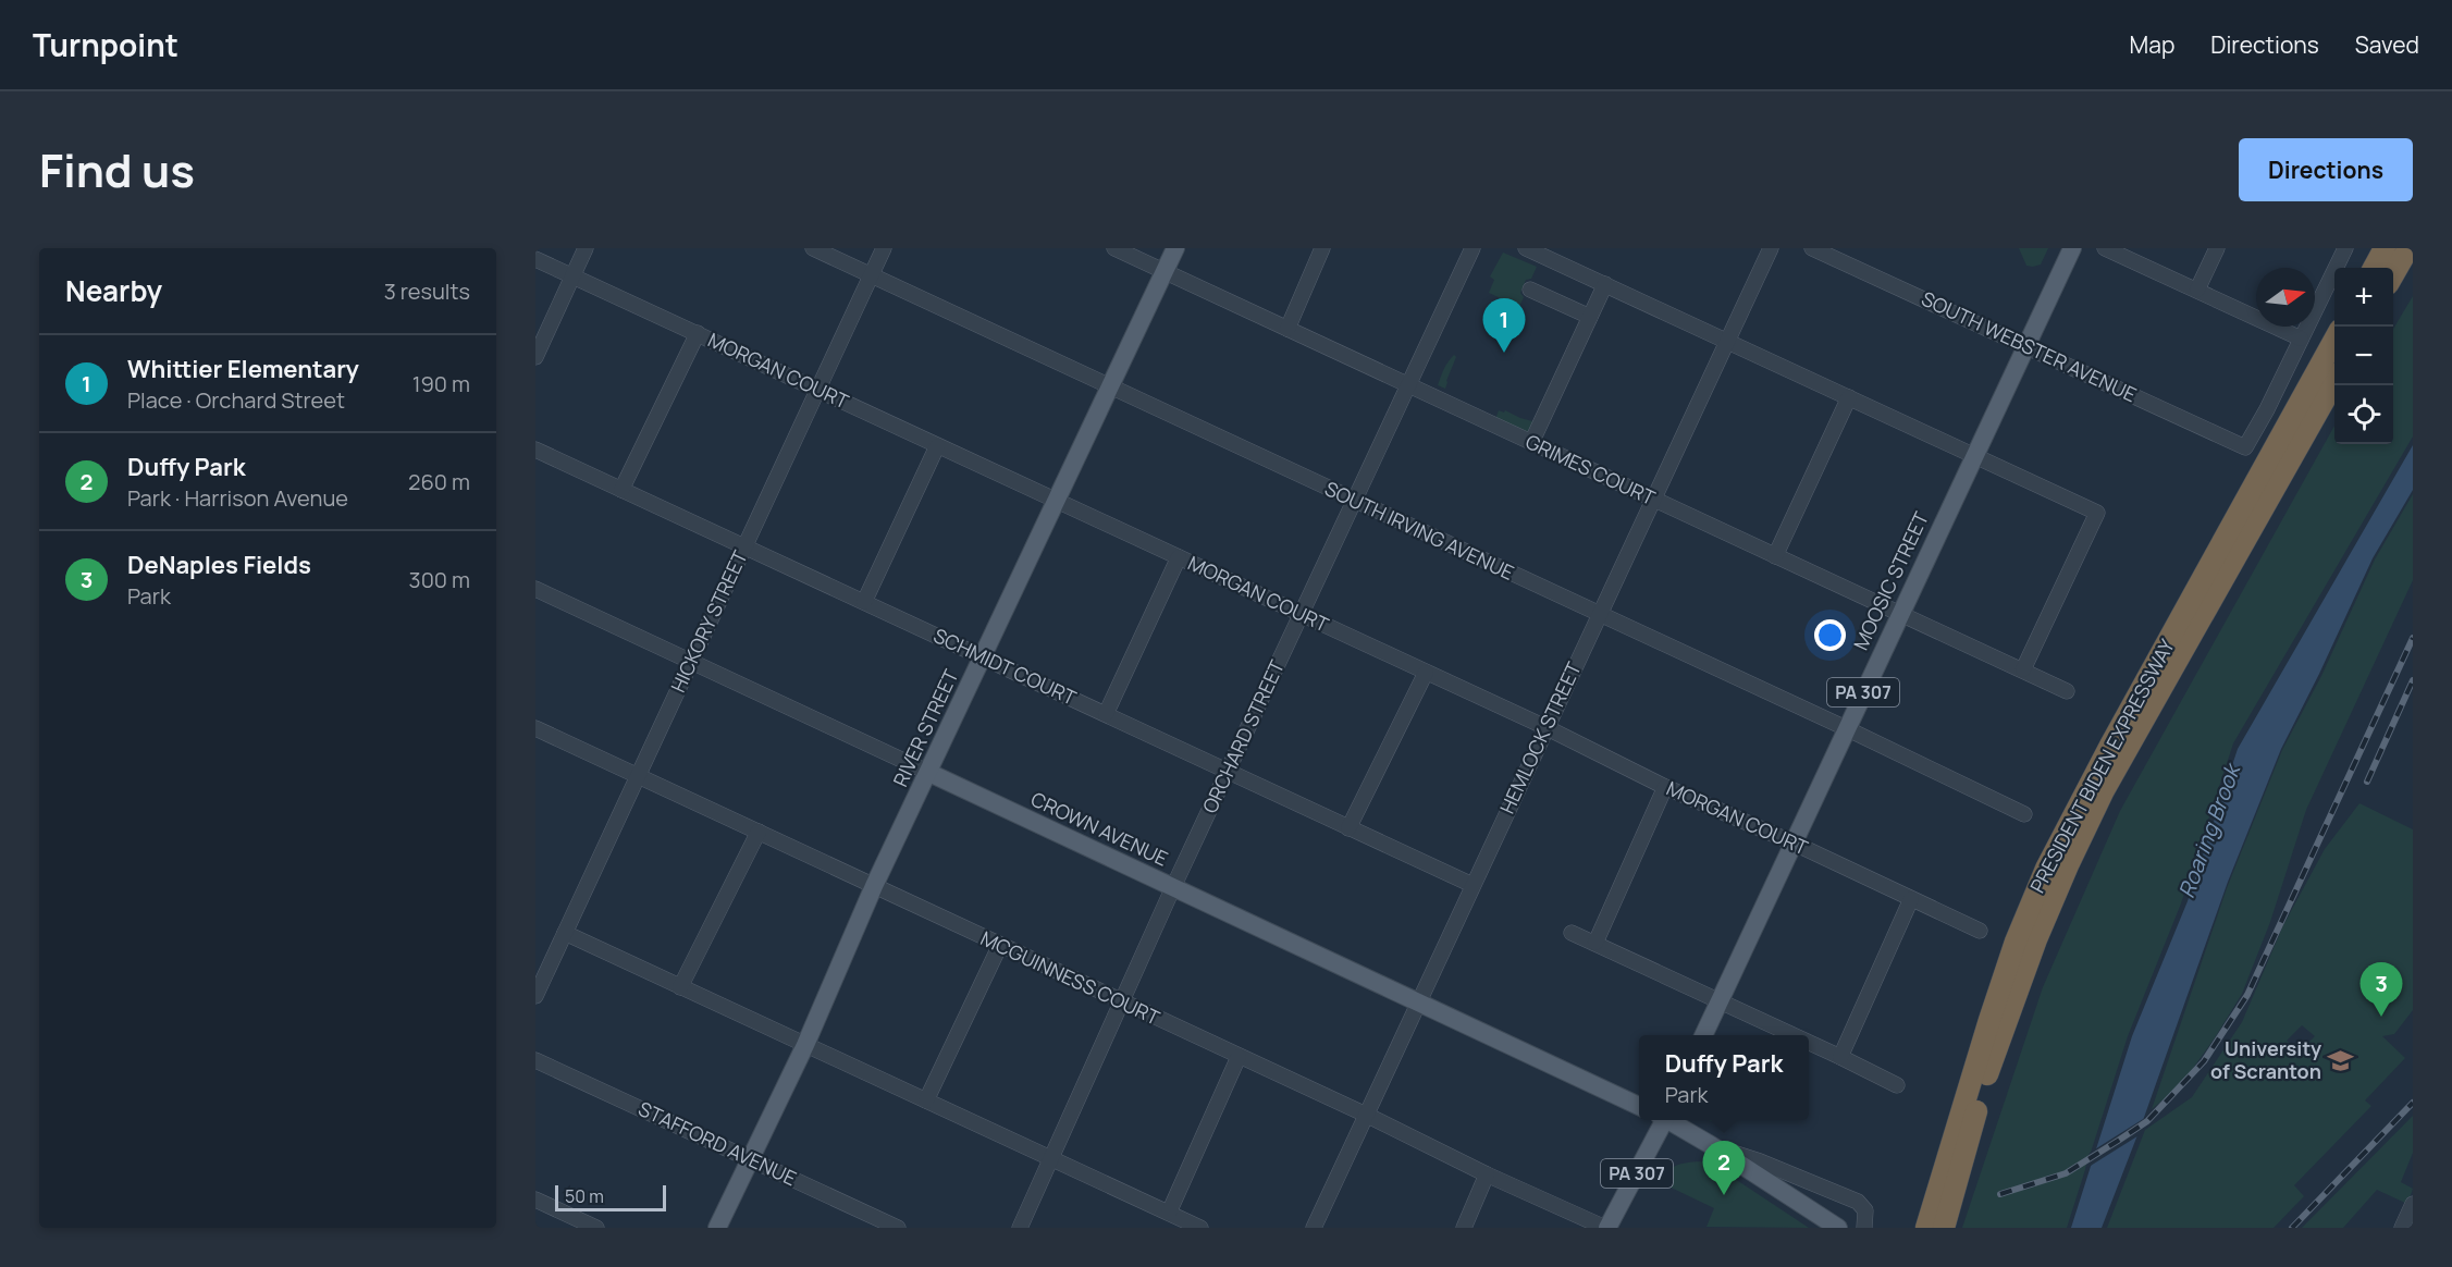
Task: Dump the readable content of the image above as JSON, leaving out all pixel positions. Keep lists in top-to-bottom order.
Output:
{
  "streets": {
    "highway": ["PRESIDENT BIDEN EXPRESSWAY"],
    "main road": [
      "MOOSIC STREET",
      "PA 307",
      "RIVER STREET",
      "CROWN AVENUE"
    ],
    "street": [
      "SOUTH WEBSTER AVENUE",
      "MORGAN COURT",
      "GRIMES COURT",
      "SOUTH IRVING AVENUE",
      "HICKORY STREET",
      "SCHMIDT COURT",
      "ORCHARD STREET",
      "HEMLOCK STREET",
      "MCGUINNESS COURT",
      "STAFFORD AVENUE"
    ]
  },
  "crossings": [
    ["SOUTH WEBSTER AVENUE", "MOOSIC STREET"],
    ["MORGAN COURT", "MOOSIC STREET"],
    ["MORGAN COURT", "HICKORY STREET"],
    ["MORGAN COURT", "RIVER STREET"],
    ["MORGAN COURT", "ORCHARD STREET"],
    ["MORGAN COURT", "HEMLOCK STREET"],
    ["GRIMES COURT", "MOOSIC STREET"],
    ["GRIMES COURT", "RIVER STREET"],
    ["GRIMES COURT", "ORCHARD STREET"],
    ["GRIMES COURT", "HEMLOCK STREET"],
    ["SOUTH IRVING AVENUE", "MOOSIC STREET"],
    ["SOUTH IRVING AVENUE", "HICKORY STREET"],
    ["SOUTH IRVING AVENUE", "RIVER STREET"],
    ["SOUTH IRVING AVENUE", "ORCHARD STREET"],
    ["SOUTH IRVING AVENUE", "HEMLOCK STREET"],
    ["HICKORY STREET", "SCHMIDT COURT"],
    ["HICKORY STREET", "CROWN AVENUE"],
    ["HICKORY STREET", "MCGUINNESS COURT"],
    ["SCHMIDT COURT", "RIVER STREET"],
    ["SCHMIDT COURT", "ORCHARD STREET"],
    ["SCHMIDT COURT", "HEMLOCK STREET"],
    ["PA 307", "MCGUINNESS COURT"],
    ["RIVER STREET", "CROWN AVENUE"],
    ["RIVER STREET", "MCGUINNESS COURT"],
    ["RIVER STREET", "STAFFORD AVENUE"],
    ["ORCHARD STREET", "CROWN AVENUE"],
    ["ORCHARD STREET", "MCGUINNESS COURT"],
    ["HEMLOCK STREET", "CROWN AVENUE"],
    ["HEMLOCK STREET", "MCGUINNESS COURT"]
  ],
  "water": ["Roaring Brook"],
  "places": {
    "school or university": ["University of Scranton"]
  },
  "scale_bar": "50 m",
  "north": "right",
  "page": {
    "header": "Turnpoint",
    "nav": ["Map", "Directions", "Saved"],
    "title": "Find us",
    "buttons": "Directions",
    "heading": ["Nearby", "3 results"],
    "map_buttons": ["+", "−"],
    "pins": ["1", "3", "2"],
    "list": [
      {
        "mark": "1",
        "name": "Whittier Elementary",
        "note": "Place · Orchard Street",
        "value": "190 m"
      },
      {
        "mark": "2",
        "name": "Duffy Park",
        "note": "Park · Harrison Avenue",
        "value": "260 m"
      },
      {
        "mark": "3",
        "name": "DeNaples Fields",
        "note": "Park",
        "value": "300 m"
      }
    ],
    "popup": ["Duffy Park", "Park"],
    "scale": "50 m"
  }
}
